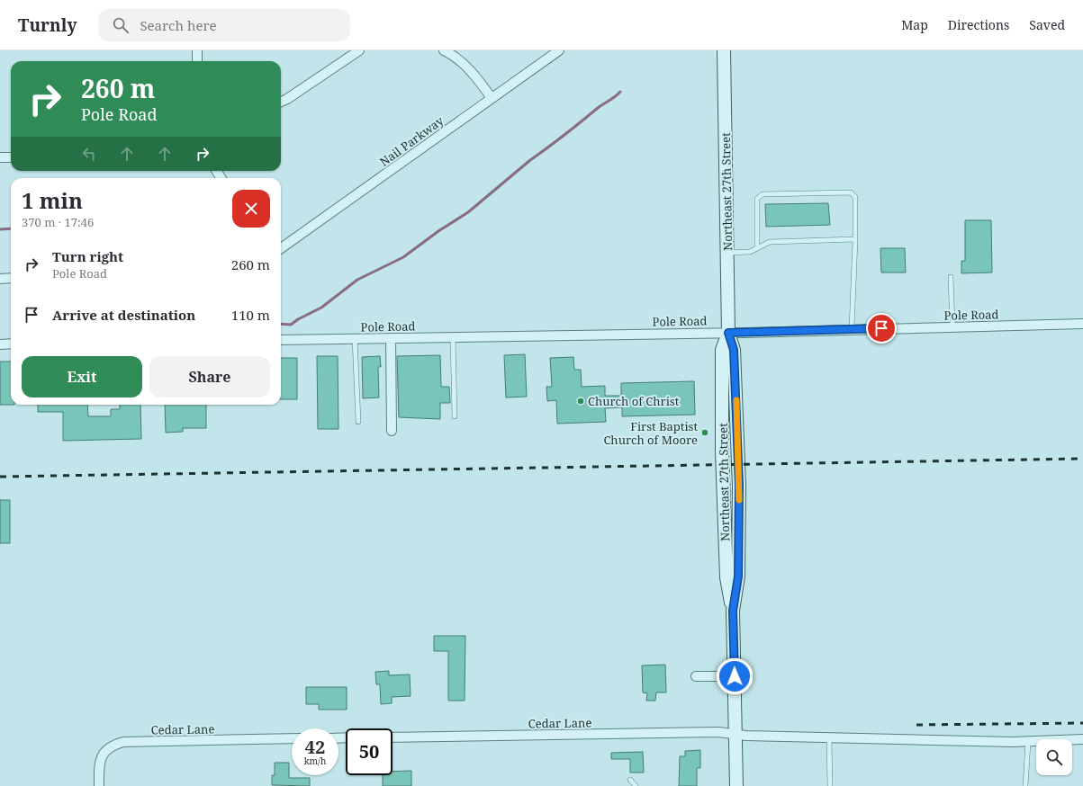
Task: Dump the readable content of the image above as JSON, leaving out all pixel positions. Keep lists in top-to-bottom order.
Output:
{
  "streets": {
    "main road": ["Northeast 27th Street"],
    "street": ["Nail Parkway", "Pole Road", "Cedar Lane"]
  },
  "crossings": [
    ["Northeast 27th Street", "Pole Road"],
    ["Northeast 27th Street", "Cedar Lane"]
  ],
  "places": ["Church of Christ", "First Baptist Church of Moore"],
  "page": {
    "header": "Turnly",
    "search": "Search here",
    "nav": ["Map", "Directions", "Saved"],
    "turn": ["260 m", "Pole Road"],
    "heading": ["1 min", "370 m · 17:46"],
    "list": [
      {
        "name": "Turn right",
        "note": "Pole Road",
        "value": "260 m"
      },
      {
        "name": "Arrive at destination",
        "value": "110 m"
      }
    ],
    "buttons": ["Exit", "Share"],
    "speed": "42 km/h",
    "limit": "50"
  }
}
